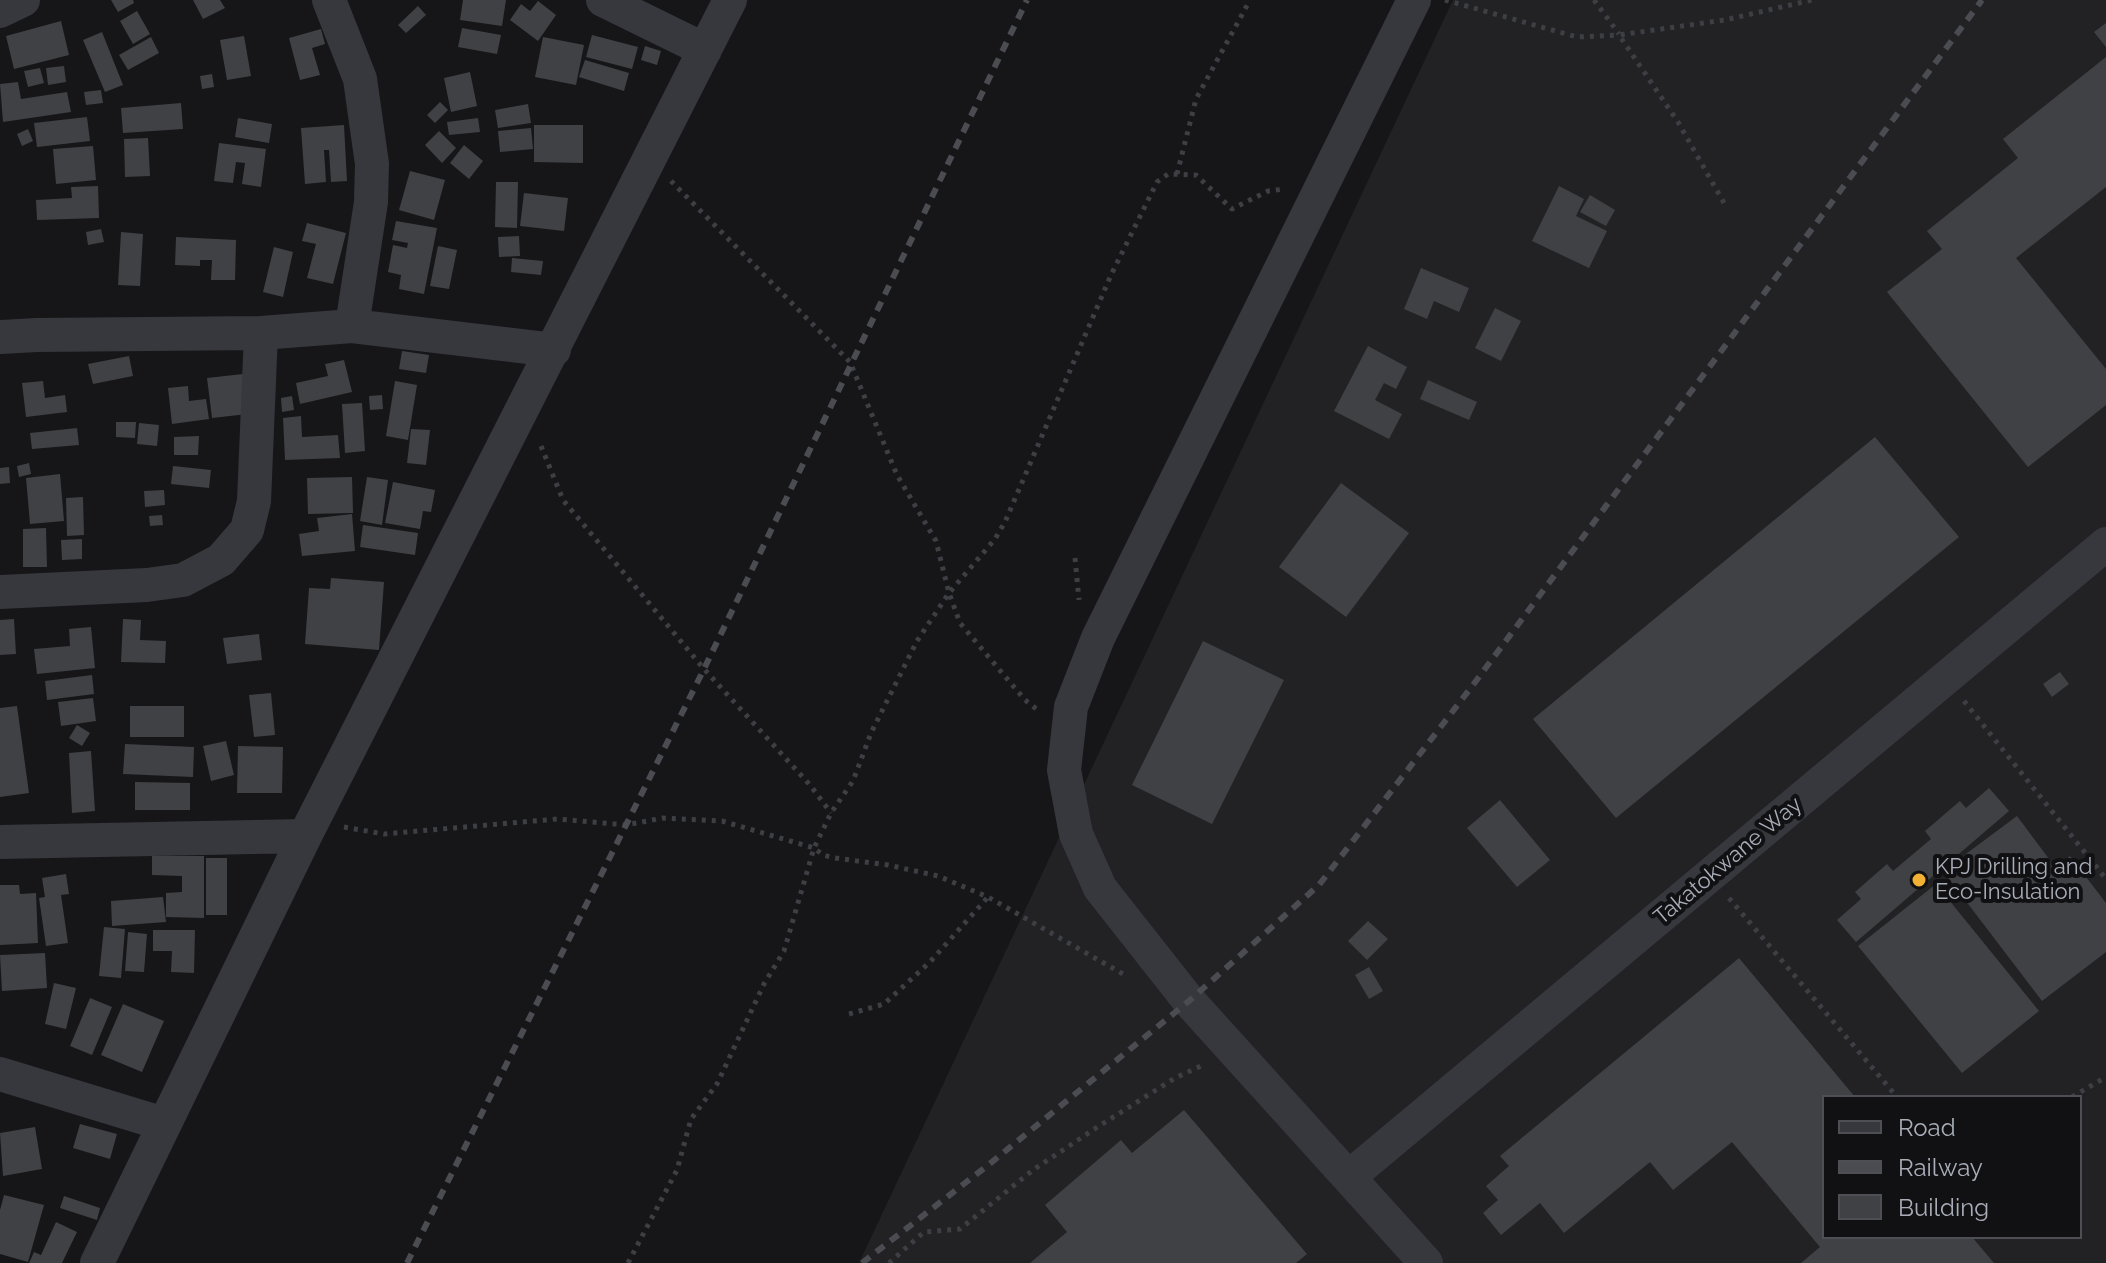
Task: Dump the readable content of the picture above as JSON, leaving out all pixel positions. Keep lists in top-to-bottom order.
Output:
{
  "streets": {
    "street": ["Takatokwane Way"]
  },
  "places": ["KPJ Drilling and Eco-Insulation"],
  "legend": ["Road", "Railway", "Building"]
}
